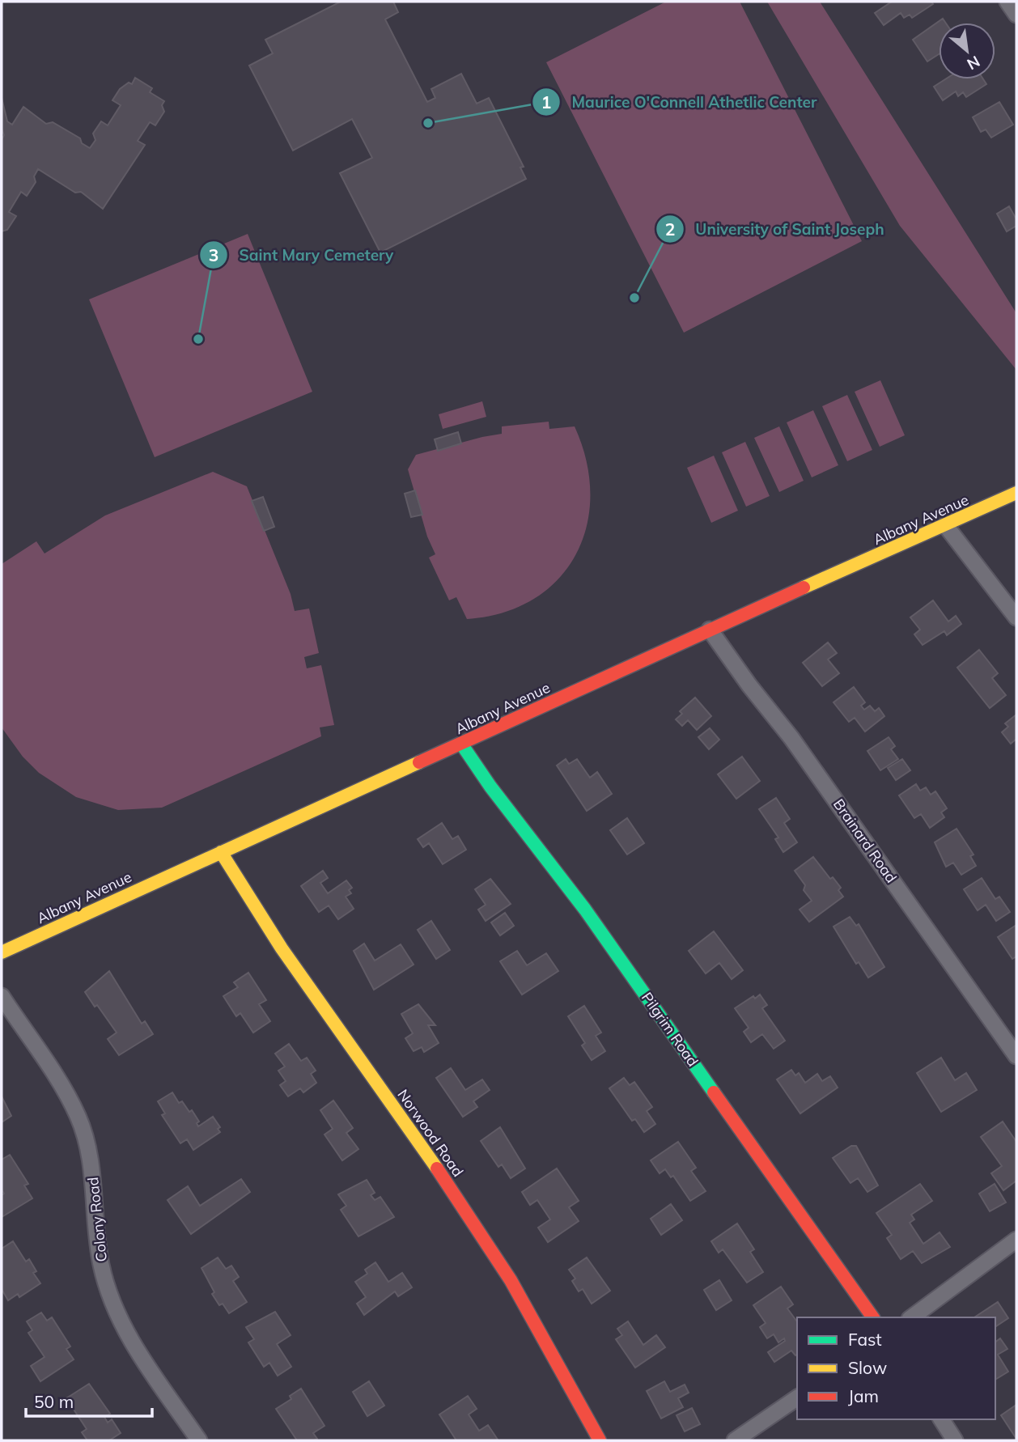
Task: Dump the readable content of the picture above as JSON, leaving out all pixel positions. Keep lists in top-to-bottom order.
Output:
{
  "streets": {
    "main road": ["Albany Avenue", "Pilgrim Road", "Norwood Road"],
    "street": ["Brainard Road", "Colony Road"]
  },
  "crossings": [
    ["Albany Avenue", "Brainard Road"],
    ["Albany Avenue", "Pilgrim Road"],
    ["Albany Avenue", "Norwood Road"]
  ],
  "places": ["Maurice O'Connell Athetlic Center", "University of Saint Joseph", "Saint Mary Cemetery"],
  "legend": ["Fast", "Slow", "Jam"],
  "scale_bar": "50 m",
  "north": "bottom right"
}
